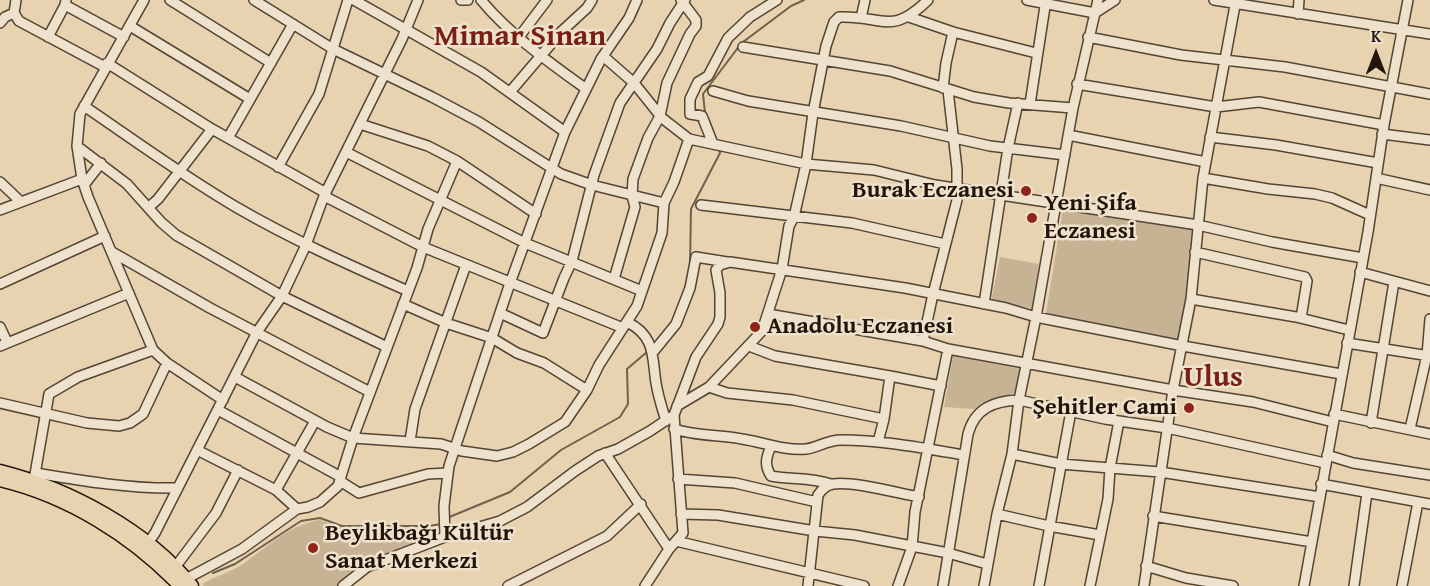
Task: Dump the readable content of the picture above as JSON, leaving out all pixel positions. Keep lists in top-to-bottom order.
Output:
{
  "districts": ["Mimar Sinan", "Ulus"],
  "places": [
    "Burak Eczanesi",
    "Yeni Şifa Eczanesi",
    "Anadolu Eczanesi",
    "Şehitler Cami",
    "Beylikbağı Kültür Sanat Merkezi"
  ],
  "north": "top"
}
